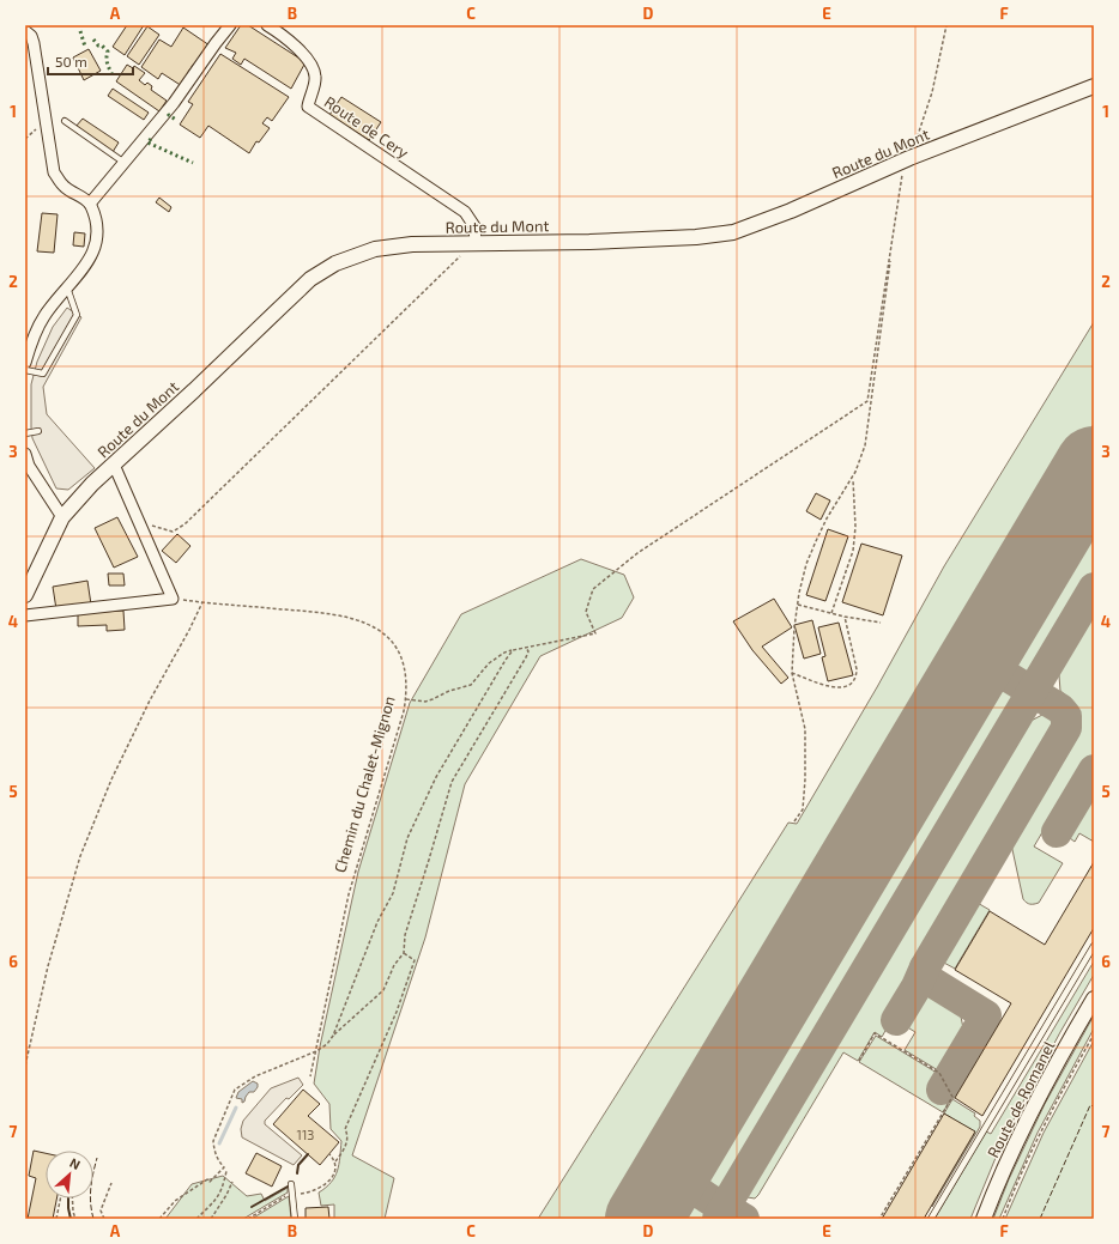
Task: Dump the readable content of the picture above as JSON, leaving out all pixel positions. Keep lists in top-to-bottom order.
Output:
{
  "streets": {
    "main road": ["Route du Mont", "Route de Romanel"],
    "street": ["Route de Cery"],
    "path": ["Chemin du Chalet-Mignon"]
  },
  "crossings": [
    ["Route de Cery", "Route du Mont"]
  ],
  "house_numbers": ["113"],
  "scale_bar": "50 m",
  "north": "top right",
  "grid": {
    "columns": [
      "A",
      "B",
      "C",
      "D",
      "E",
      "F"
    ],
    "rows": [
      "1",
      "2",
      "3",
      "4",
      "5",
      "6",
      "7"
    ]
  }
}
